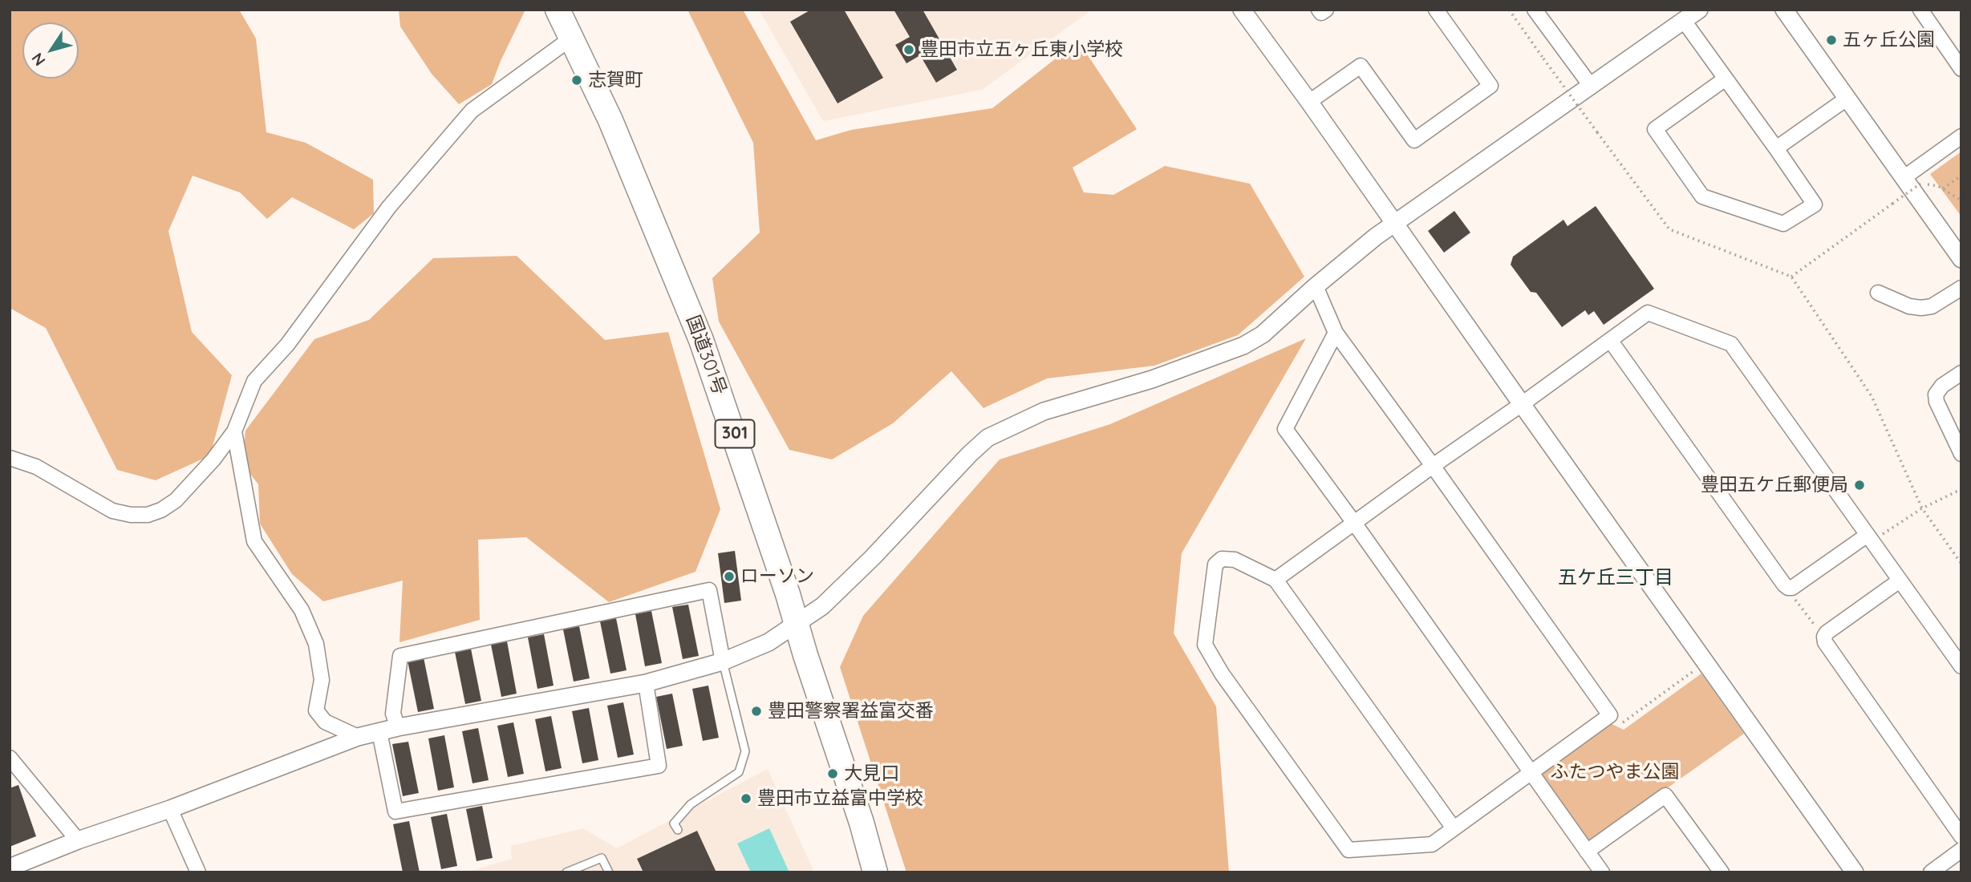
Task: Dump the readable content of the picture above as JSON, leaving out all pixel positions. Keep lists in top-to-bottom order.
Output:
{
  "streets": {
    "highway": ["国道301号", "301"]
  },
  "districts": ["五ケ丘三丁目"],
  "parks": ["ふたつやま公園"],
  "places": [
    "五ヶ丘公園",
    "豊田市立五ヶ丘東小学校",
    "志賀町",
    "豊田五ケ丘郵便局",
    "ローソン",
    "豊田警察署益富交番",
    "大見口",
    "豊田市立益富中学校"
  ],
  "north": "bottom left"
}
